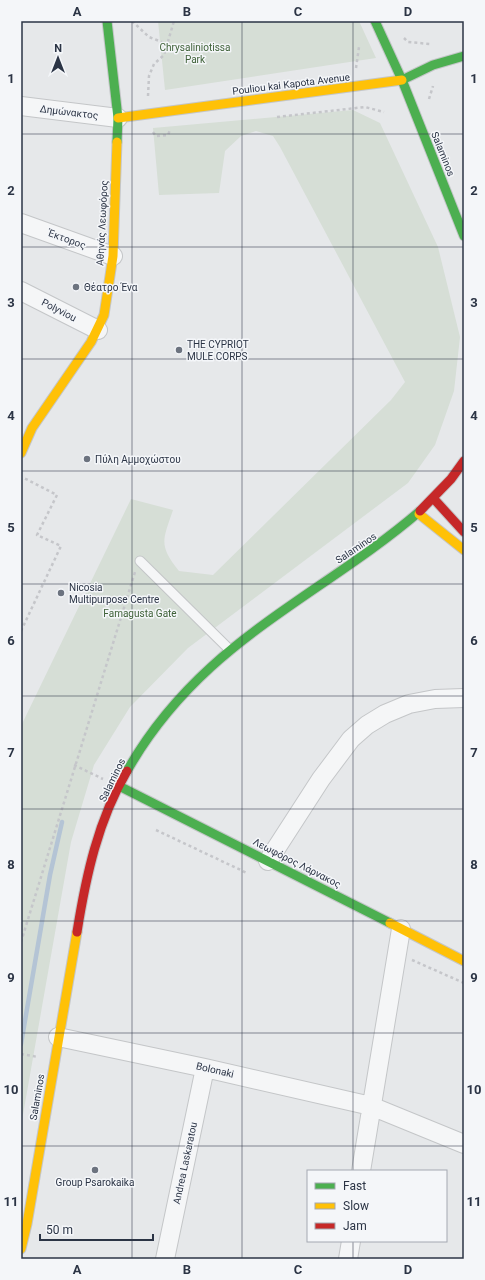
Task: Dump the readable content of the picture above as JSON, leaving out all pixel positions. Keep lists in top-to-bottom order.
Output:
{
  "streets": {
    "main road": [
      "Pouliou kai Kapota Avenue",
      "Salaminos",
      "Αθηνάς Λεωφόρος",
      "Λεωφόρος Λάρνακος"
    ],
    "street": [
      "Δημώνακτος",
      "Έκτορος",
      "Polyviou",
      "Bolonaki",
      "Andrea Laskaratou"
    ]
  },
  "crossings": [
    ["Pouliou kai Kapota Avenue", "Δημώνακτος"],
    ["Pouliou kai Kapota Avenue", "Salaminos"],
    ["Pouliou kai Kapota Avenue", "Αθηνάς Λεωφόρος"],
    ["Δημώνακτος", "Αθηνάς Λεωφόρος"],
    ["Salaminos", "Λεωφόρος Λάρνακος"],
    ["Salaminos", "Bolonaki"],
    ["Αθηνάς Λεωφόρος", "Έκτορος"],
    ["Αθηνάς Λεωφόρος", "Polyviou"],
    ["Bolonaki", "Andrea Laskaratou"]
  ],
  "parks": ["Chrysaliniotissa Park", "Famagusta Gate"],
  "places": [
    "Θέατρο Ένα",
    "THE CYPRIOT MULE CORPS",
    "Πύλη Αμμοχώστου",
    "Nicosia Multipurpose Centre",
    "Group Psarokaika"
  ],
  "legend": ["Fast", "Slow", "Jam"],
  "scale_bar": "50 m",
  "north": "top",
  "grid": {
    "columns": [
      "A",
      "B",
      "C",
      "D"
    ],
    "rows": [
      "1",
      "2",
      "3",
      "4",
      "5",
      "6",
      "7",
      "8",
      "9",
      "10",
      "11"
    ]
  }
}
